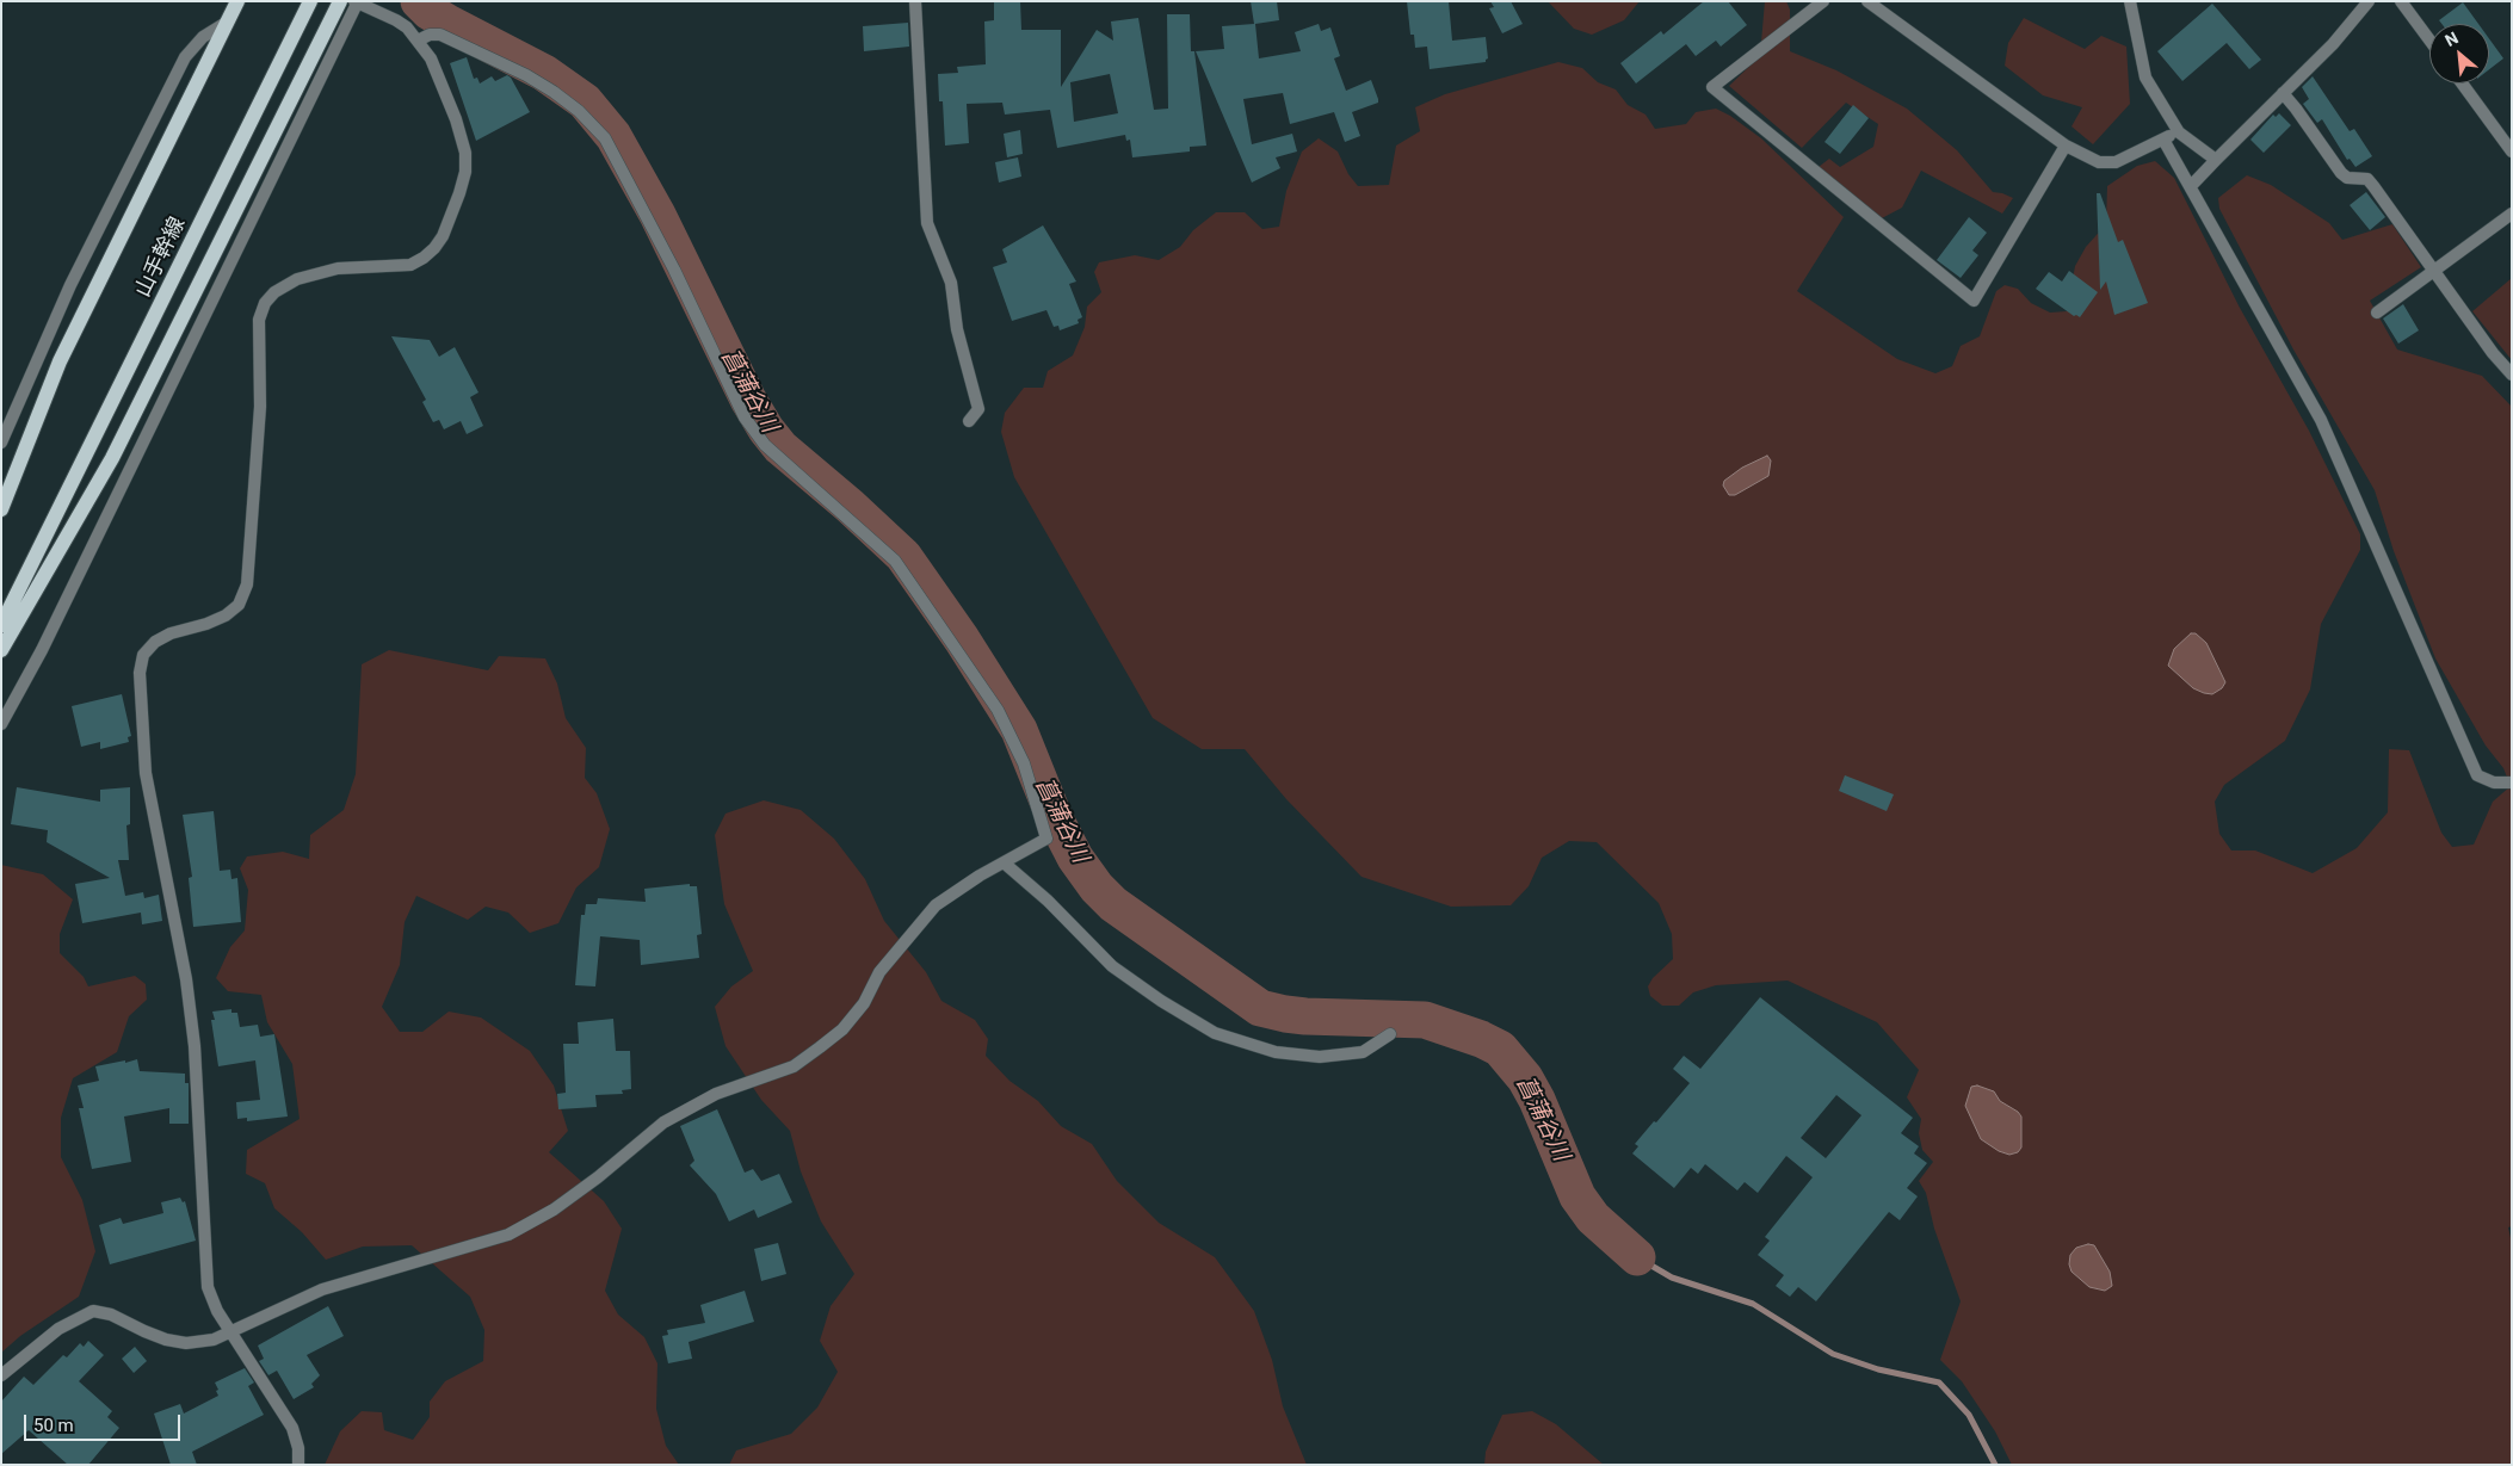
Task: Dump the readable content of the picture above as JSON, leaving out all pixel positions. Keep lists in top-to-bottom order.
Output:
{
  "streets": {
    "main road": ["山手幹線"]
  },
  "water": ["菖蒲谷川"],
  "scale_bar": "50 m",
  "north": "top left"
}
